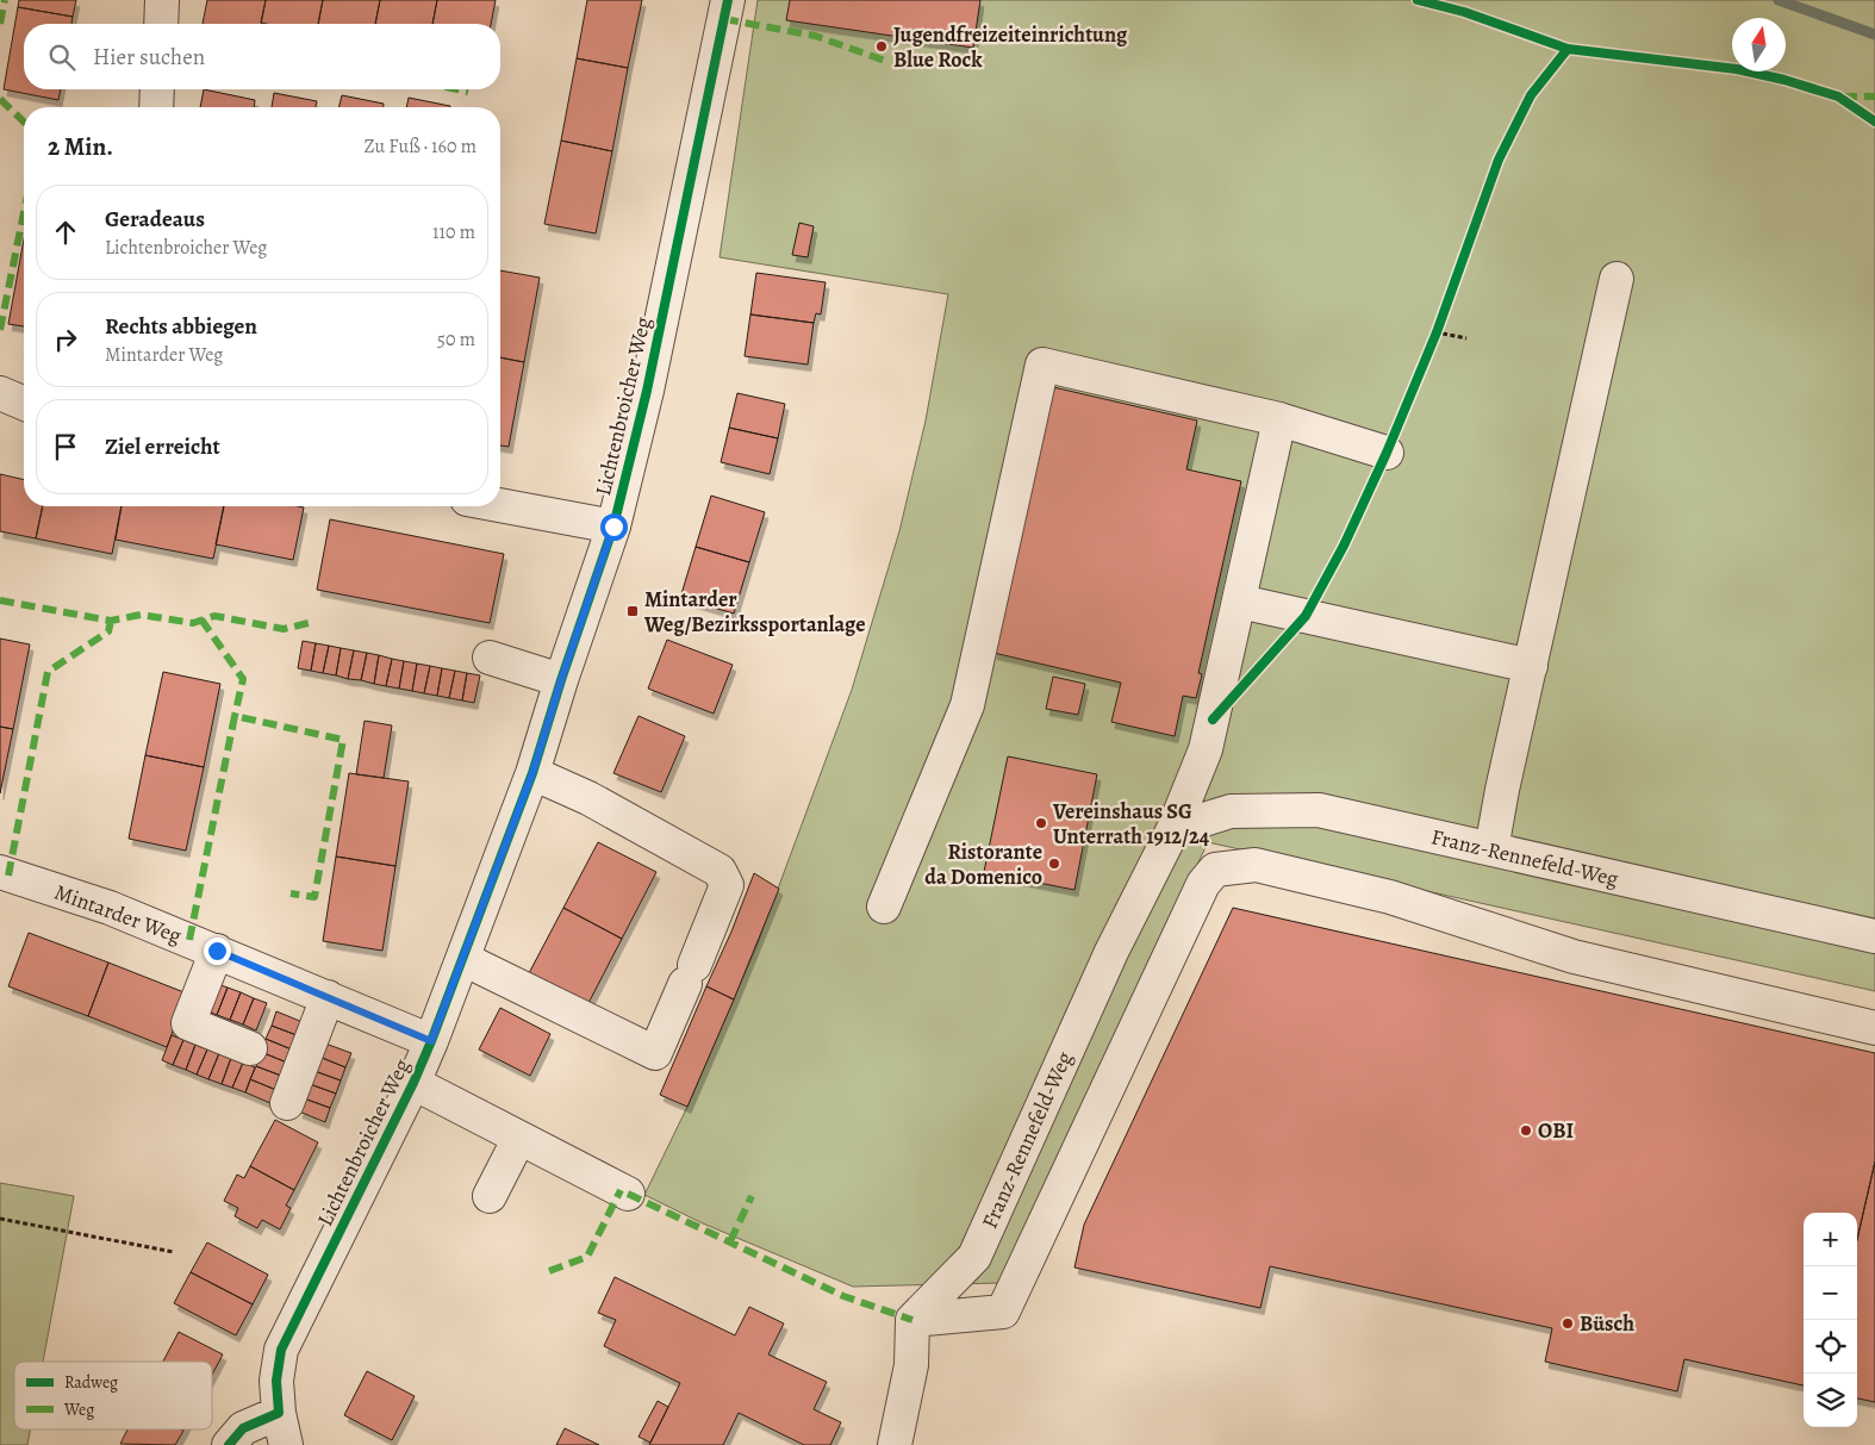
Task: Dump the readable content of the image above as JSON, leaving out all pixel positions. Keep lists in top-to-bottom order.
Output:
{
  "streets": {
    "street": ["Lichtenbroicher Weg", "Franz-Rennefeld-Weg", "Mintarder Weg"]
  },
  "crossings": [
    ["Lichtenbroicher Weg", "Mintarder Weg"]
  ],
  "places": {
    "other": [
      "Jugendfreizeiteinrichtung Blue Rock",
      "Vereinshaus SG Unterrath 1912/24",
      "Ristorante da Domenico",
      "OBI",
      "Büsch"
    ],
    "transit": ["Mintarder Weg/Bezirkssportanlage"]
  },
  "legend": ["Radweg", "Weg"],
  "north": "top",
  "page": {
    "search": "Hier suchen",
    "heading": ["2 Min.", "Zu Fuß · 160 m"],
    "list": [
      ["Geradeaus", "Lichtenbroicher Weg", "110 m"],
      ["Rechts abbiegen", "Mintarder Weg", "50 m"],
      "Ziel erreicht"
    ],
    "map_buttons": ["+", "−"]
  }
}
